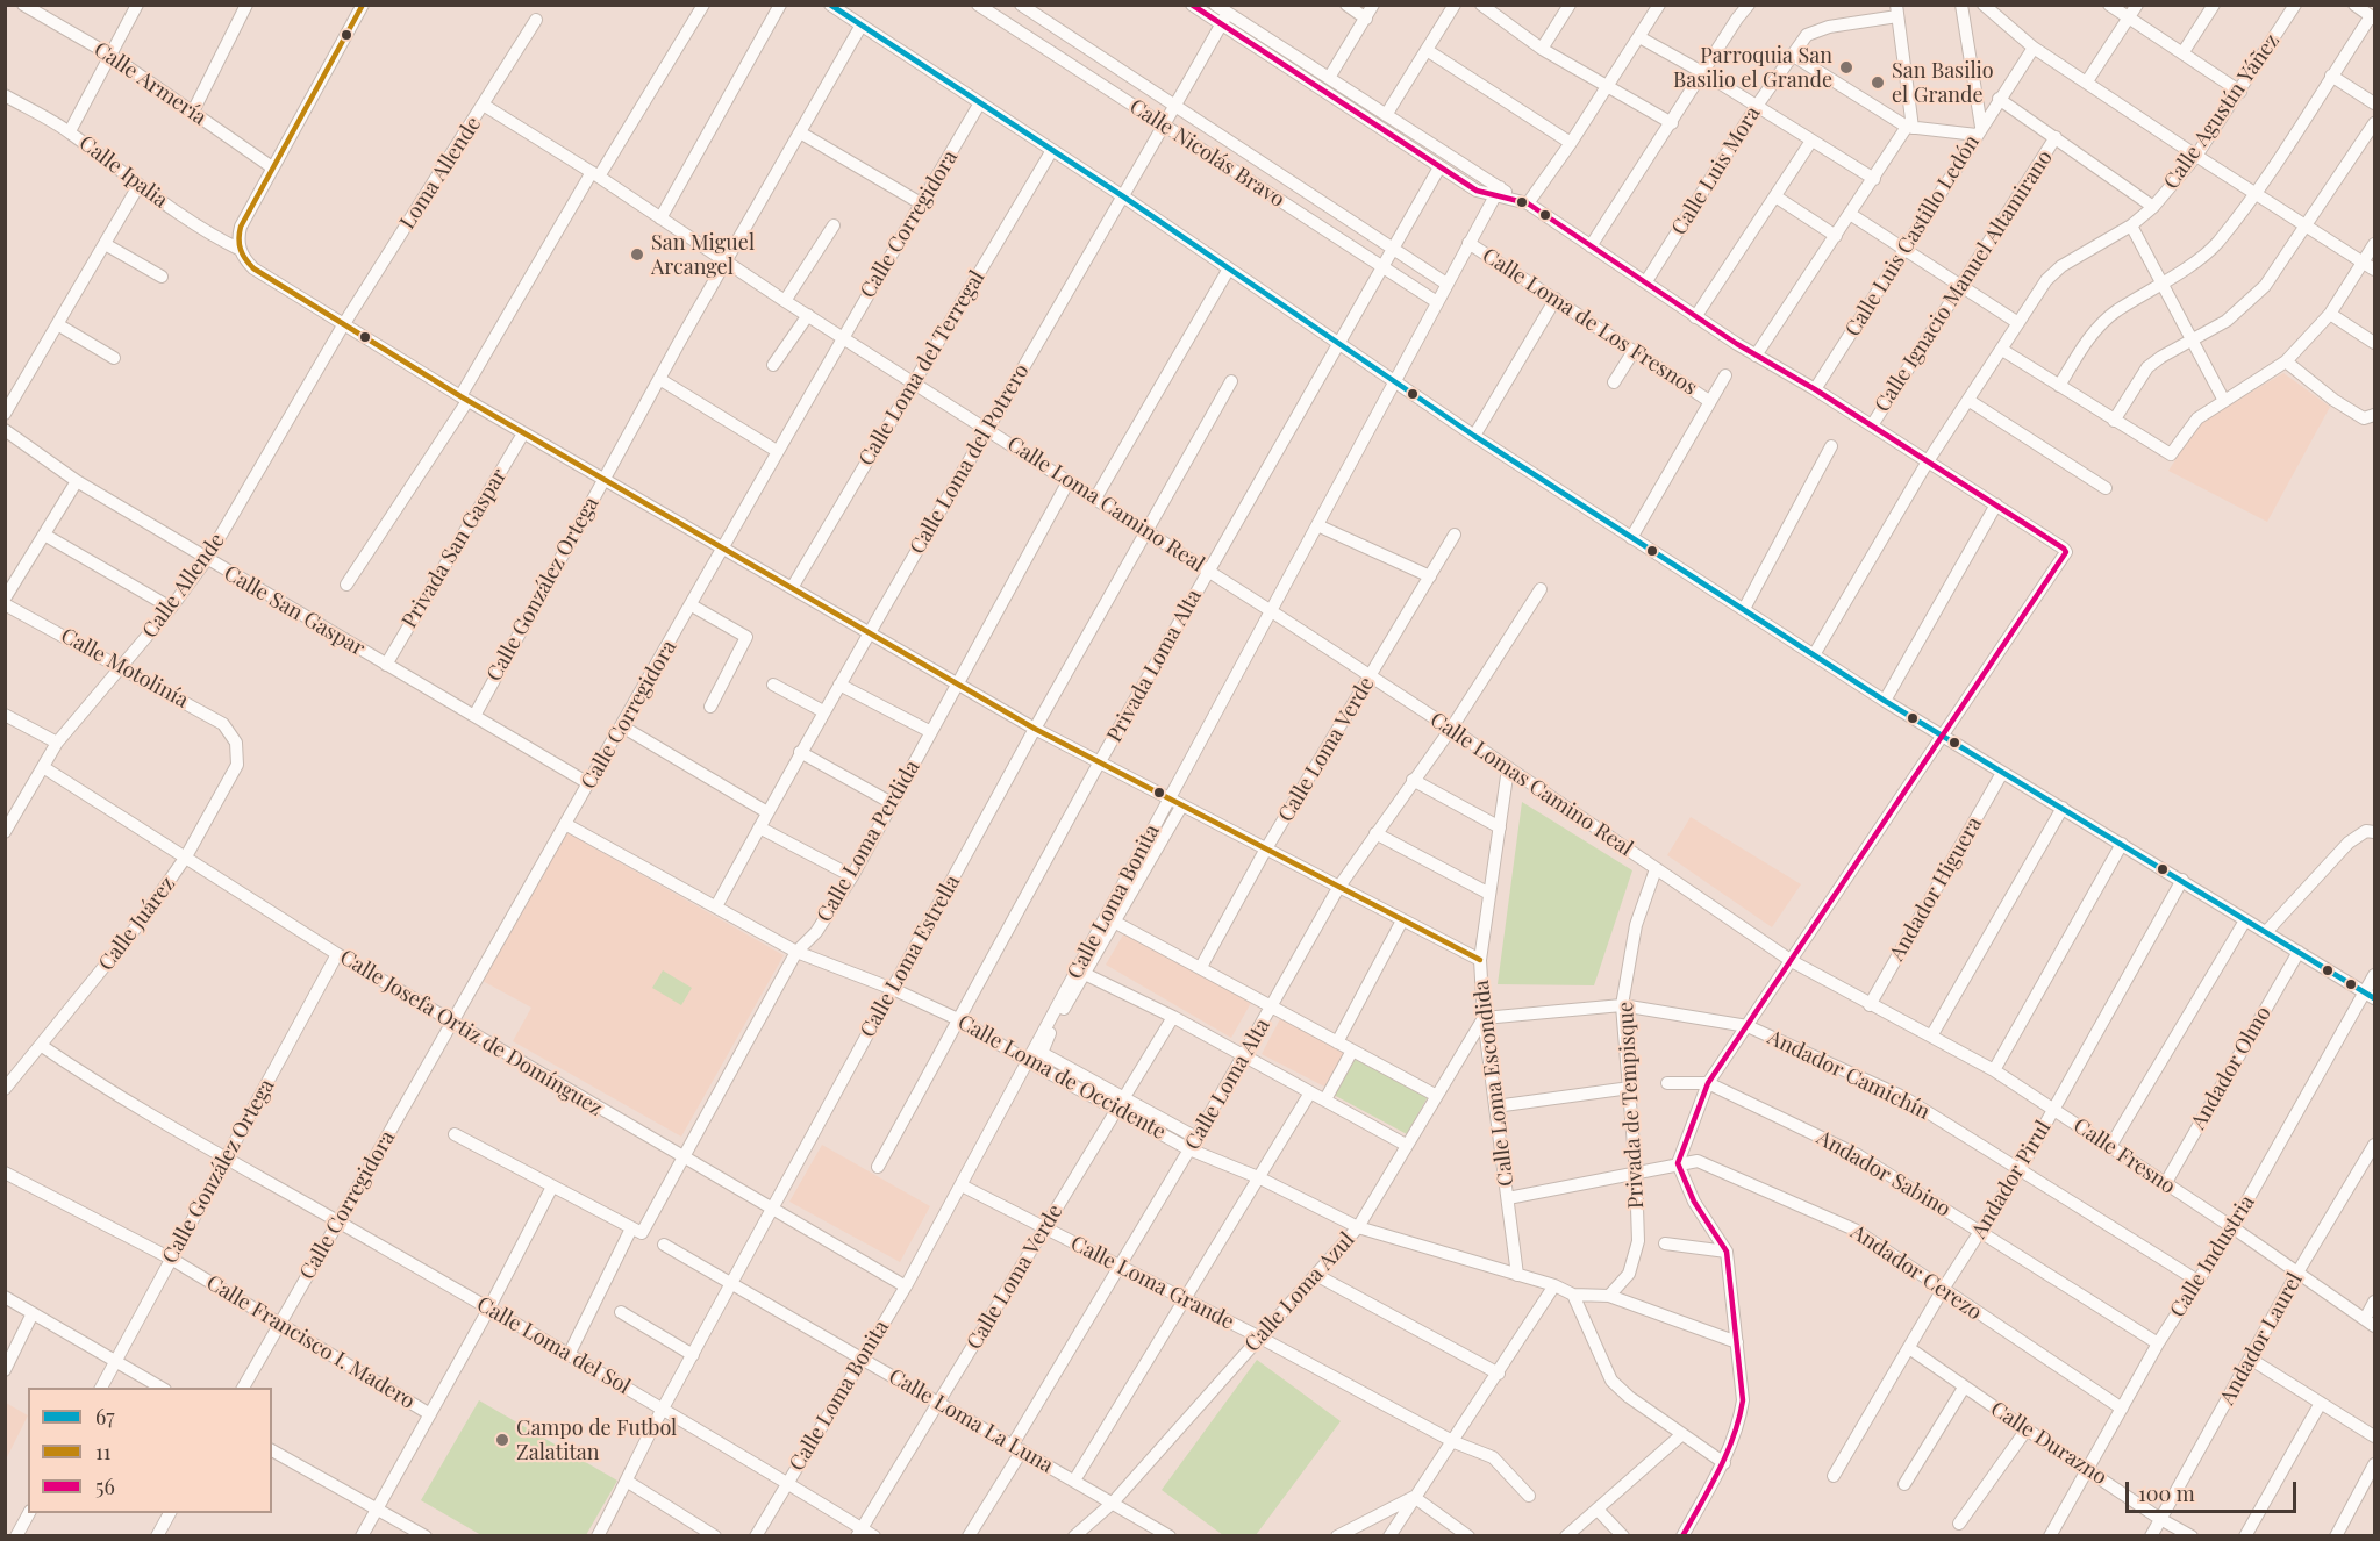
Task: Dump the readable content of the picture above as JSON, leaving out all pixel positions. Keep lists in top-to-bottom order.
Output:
{
  "streets": {
    "street": [
      "Calle Armería",
      "Calle Agustín Yáñez",
      "Calle Nicolás Bravo",
      "Calle Luis Mora",
      "Calle Ipalia",
      "Loma Allende",
      "Calle Corregidora",
      "Calle Luis Castillo Ledón",
      "Calle Ignacio Manuel Altamirano",
      "Calle Loma de Los Fresnos",
      "Calle Loma del Terregal",
      "Calle Loma del Potrero",
      "Calle Loma Camino Real",
      "Privada San Gaspar",
      "Calle Allende",
      "Calle González Ortega",
      "Calle San Gaspar",
      "Privada Loma Alta",
      "Calle Motolinía",
      "Calle Loma Verde",
      "Calle Lomas Camino Real",
      "Calle Loma Perdida",
      "Andador Higuera",
      "Calle Loma Bonita",
      "Calle Juárez",
      "Calle Loma Estrella",
      "Calle Josefa Ortiz de Domínguez",
      "Andador Olmo",
      "Andador Camichín",
      "Calle Loma de Occidente",
      "Calle Loma Escondida",
      "Calle Loma Alta",
      "Privada de Tempisque",
      "Calle Fresno",
      "Andador Sabino",
      "Andador Pirul",
      "Calle Industria",
      "Andador Cerezo",
      "Calle Loma Grande",
      "Calle Loma Azul",
      "Andador Laurel",
      "Calle Francisco I. Madero",
      "Calle Loma del Sol",
      "Calle Loma La Luna",
      "Calle Durazno"
    ]
  },
  "crossings": [
    ["Calle Nicolás Bravo", "Calle Loma del Potrero"],
    ["Calle Nicolás Bravo", "Privada Loma Alta"],
    ["Calle Nicolás Bravo", "Calle Loma Bonita"],
    ["Loma Allende", "Calle Loma Camino Real"],
    ["Loma Allende", "Calle Allende"],
    ["Calle Corregidora", "Calle Loma Camino Real"],
    ["Calle Corregidora", "Calle San Gaspar"],
    ["Calle Corregidora", "Calle Josefa Ortiz de Domínguez"],
    ["Calle Corregidora", "Calle Loma de Occidente"],
    ["Calle Corregidora", "Calle Francisco I. Madero"],
    ["Calle Corregidora", "Calle Loma del Sol"],
    ["Calle Loma de Los Fresnos", "Calle Loma Bonita"],
    ["Calle Loma del Terregal", "Calle Loma Camino Real"],
    ["Calle Loma del Potrero", "Calle Loma Camino Real"],
    ["Calle Loma del Potrero", "Calle Loma de Occidente"],
    ["Calle Loma Camino Real", "Calle González Ortega"],
    ["Calle Loma Camino Real", "Privada Loma Alta"],
    ["Calle Loma Camino Real", "Calle Lomas Camino Real"],
    ["Calle Loma Camino Real", "Calle Loma Perdida"],
    ["Calle Loma Camino Real", "Calle Loma Bonita"],
    ["Calle Loma Camino Real", "Calle Loma Estrella"],
    ["Privada San Gaspar", "Calle San Gaspar"],
    ["Calle Allende", "Calle San Gaspar"],
    ["Calle Allende", "Calle Motolinía"],
    ["Calle Allende", "Calle Josefa Ortiz de Domínguez"],
    ["Calle González Ortega", "Calle San Gaspar"],
    ["Calle González Ortega", "Calle Josefa Ortiz de Domínguez"],
    ["Calle González Ortega", "Calle Francisco I. Madero"],
    ["Calle González Ortega", "Calle Loma del Sol"],
    ["Privada Loma Alta", "Calle Loma de Occidente"],
    ["Calle Motolinía", "Calle Juárez"],
    ["Calle Loma Verde", "Calle Lomas Camino Real"],
    ["Calle Loma Verde", "Calle Loma de Occidente"],
    ["Calle Loma Verde", "Calle Loma Grande"],
    ["Calle Loma Verde", "Calle Loma del Sol"],
    ["Calle Loma Verde", "Calle Loma La Luna"],
    ["Calle Lomas Camino Real", "Calle Loma Bonita"],
    ["Calle Lomas Camino Real", "Calle Loma Escondida"],
    ["Calle Lomas Camino Real", "Calle Loma Alta"],
    ["Calle Lomas Camino Real", "Privada de Tempisque"],
    ["Calle Lomas Camino Real", "Calle Fresno"],
    ["Calle Loma Perdida", "Calle Josefa Ortiz de Domínguez"],
    ["Calle Loma Perdida", "Calle Loma de Occidente"],
    ["Calle Loma Perdida", "Calle Loma del Sol"],
    ["Andador Higuera", "Calle Fresno"],
    ["Calle Loma Bonita", "Calle Josefa Ortiz de Domínguez"],
    ["Calle Loma Bonita", "Calle Loma de Occidente"],
    ["Calle Loma Bonita", "Calle Loma Grande"],
    ["Calle Loma Bonita", "Calle Loma del Sol"],
    ["Calle Loma Bonita", "Calle Loma La Luna"],
    ["Calle Juárez", "Calle Josefa Ortiz de Domínguez"],
    ["Calle Juárez", "Calle Loma del Sol"],
    ["Calle Loma Estrella", "Calle Josefa Ortiz de Domínguez"],
    ["Calle Loma Estrella", "Calle Loma de Occidente"],
    ["Calle Loma Estrella", "Calle Loma del Sol"],
    ["Calle Loma Estrella", "Calle Loma La Luna"],
    ["Andador Olmo", "Calle Fresno"],
    ["Andador Camichín", "Calle Loma Escondida"],
    ["Andador Camichín", "Privada de Tempisque"],
    ["Andador Camichín", "Andador Pirul"],
    ["Andador Camichín", "Calle Industria"],
    ["Andador Camichín", "Calle Loma Azul"],
    ["Calle Loma de Occidente", "Calle Loma Escondida"],
    ["Calle Loma de Occidente", "Calle Loma Alta"],
    ["Calle Loma de Occidente", "Privada de Tempisque"],
    ["Calle Loma de Occidente", "Calle Loma Azul"],
    ["Calle Loma Escondida", "Calle Loma Azul"],
    ["Calle Loma Alta", "Calle Loma Grande"],
    ["Calle Loma Alta", "Calle Loma La Luna"],
    ["Calle Fresno", "Andador Pirul"],
    ["Calle Fresno", "Calle Industria"],
    ["Calle Fresno", "Andador Laurel"],
    ["Andador Sabino", "Andador Pirul"],
    ["Andador Sabino", "Calle Industria"],
    ["Andador Pirul", "Andador Cerezo"],
    ["Andador Pirul", "Calle Durazno"],
    ["Calle Industria", "Andador Cerezo"],
    ["Calle Industria", "Calle Durazno"],
    ["Calle Loma Grande", "Calle Loma Azul"],
    ["Calle Loma Azul", "Calle Loma La Luna"],
    ["Andador Laurel", "Calle Durazno"]
  ],
  "places": [
    "Parroquia San Basilio el Grande",
    "San Basilio el Grande",
    "San Miguel Arcangel",
    "Campo de Futbol Zalatitan"
  ],
  "lines": ["transit line 67", "transit line 11", "transit line 56"],
  "legend": ["67", "11", "56"],
  "scale_bar": "100 m"
}
